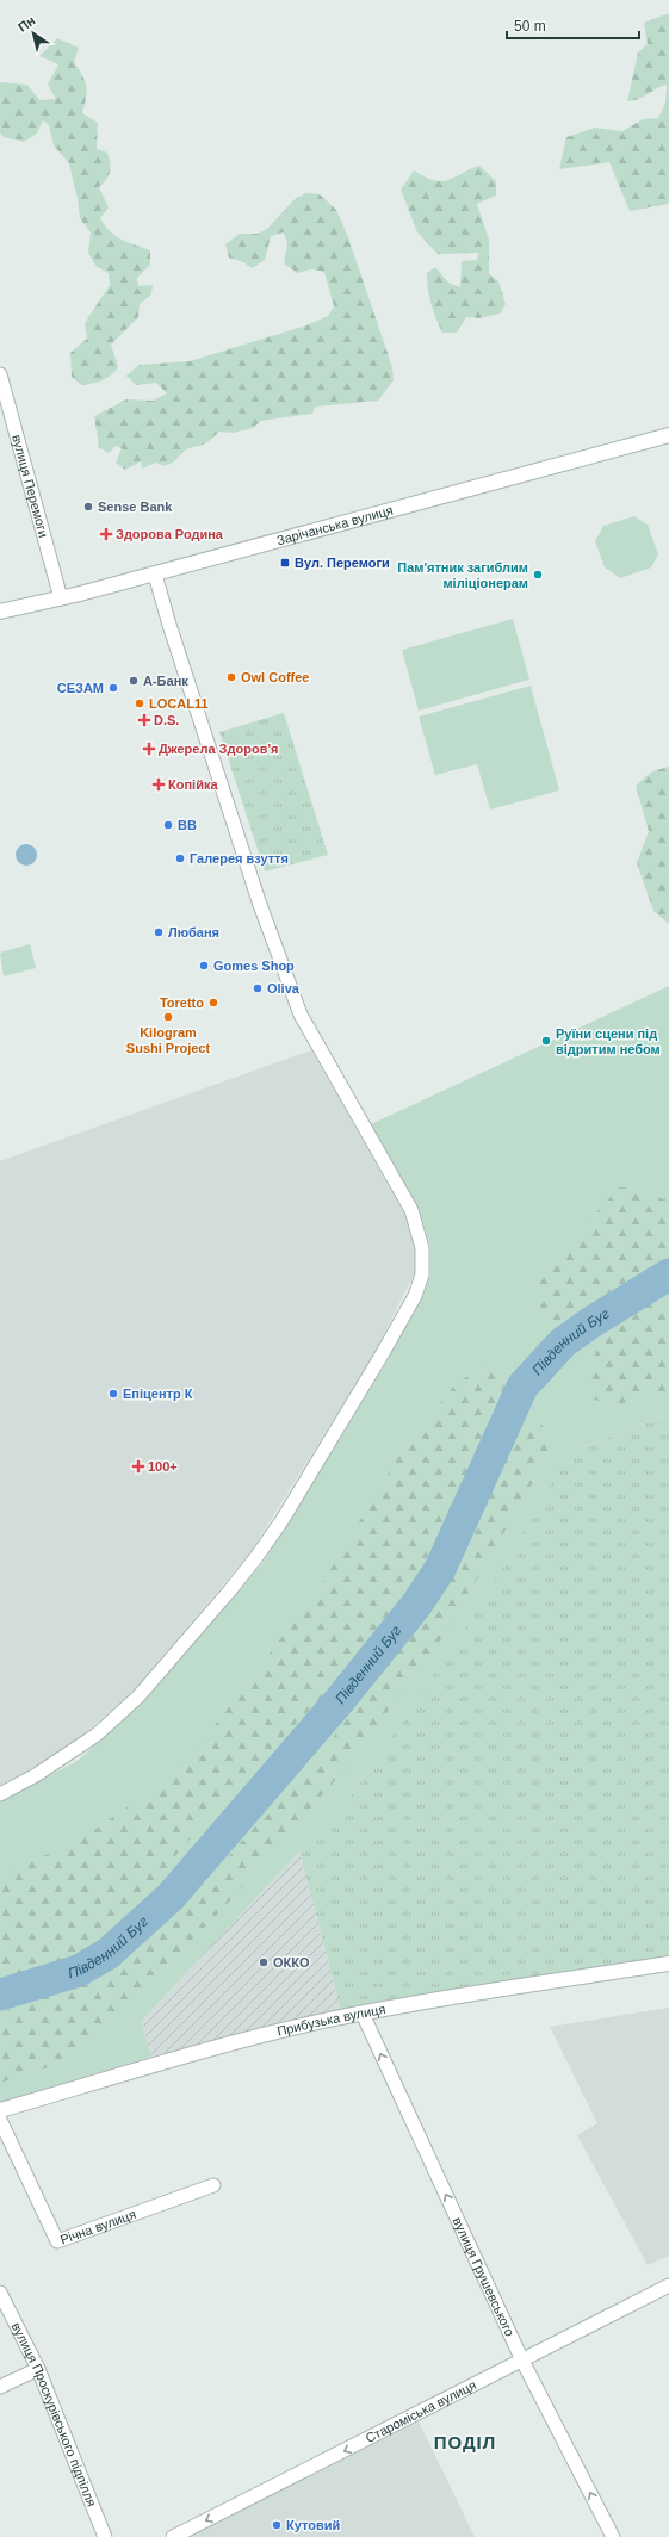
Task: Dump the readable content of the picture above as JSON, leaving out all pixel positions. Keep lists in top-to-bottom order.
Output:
{
  "streets": {
    "street": [
      "вулиця Перемоги",
      "Зарічанська вулиця",
      "Прибузька вулиця",
      "Річна вулиця",
      "вулиця Грушевського",
      "Староміська вулиця",
      "вулиця Проскурівського підпілля"
    ]
  },
  "crossings": [
    ["вулиця Перемоги", "Зарічанська вулиця"],
    ["Прибузька вулиця", "вулиця Грушевського"],
    ["вулиця Грушевського", "Староміська вулиця"]
  ],
  "one_way": ["вулиця Грушевського", "Староміська вулиця"],
  "districts": ["ПОДІЛ"],
  "water": ["Південний Буг"],
  "places": {
    "other": [
      "Sense Bank",
      "Пам'ятник загиблим міліціонерам",
      "Owl Coffee",
      "А-Банк",
      "СЕЗАМ",
      "LOCAL11",
      "ВВ",
      "Галерея взуття",
      "Любаня",
      "Gomes Shop",
      "Oliva",
      "Toretto",
      "Kilogram Sushi Project",
      "Руїни сцени під відритим небом",
      "Епіцентр К",
      "ОККО",
      "Кутовий"
    ],
    "health": [
      "Здорова Родина",
      "D.S.",
      "Джерела Здоров'я",
      "Копійка",
      "100+"
    ],
    "transit": ["Вул. Перемоги"]
  },
  "scale_bar": "50 m",
  "north": "top left"
}
